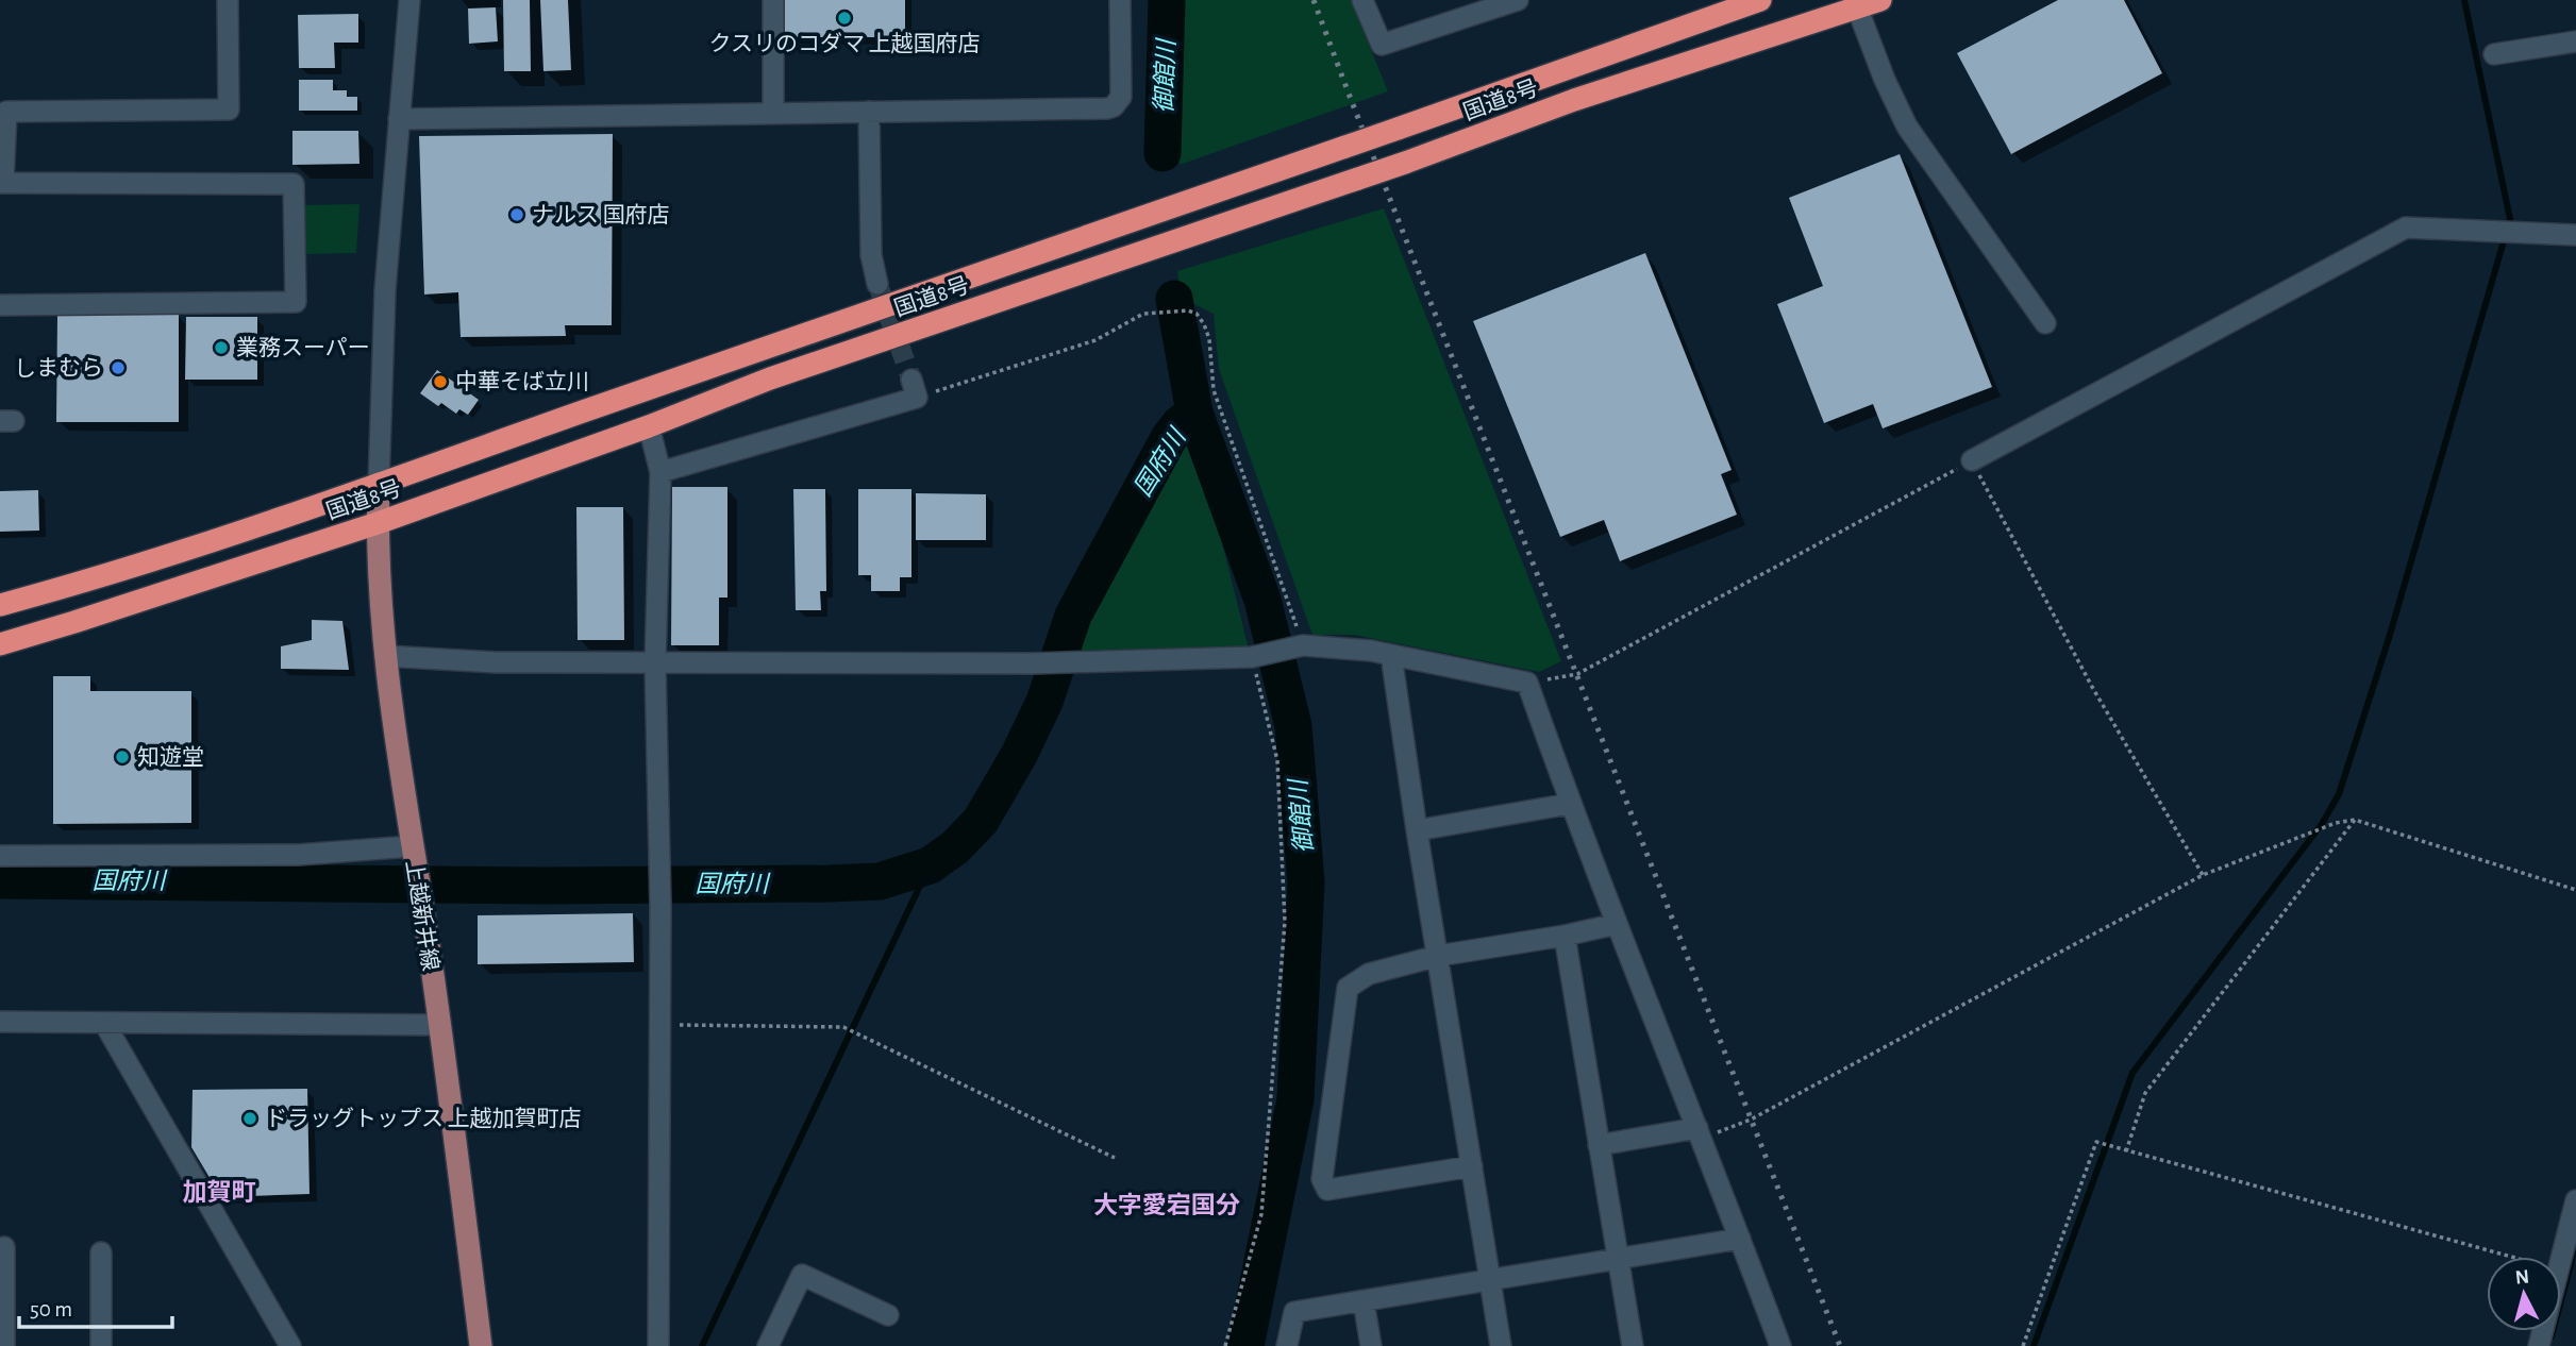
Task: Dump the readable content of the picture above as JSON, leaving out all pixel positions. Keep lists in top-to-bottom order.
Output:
{
  "streets": {
    "highway": ["国道8号"],
    "main road": ["上越新井線"]
  },
  "crossings": [
    ["国道8号", "上越新井線"]
  ],
  "districts": ["加賀町", "大字愛宕国分"],
  "water": ["御館川", "国府川"],
  "places": [
    "クスリのコダマ 上越国府店",
    "ナルス 国府店",
    "業務スーパー",
    "しまむら",
    "中華そば立川",
    "知遊堂",
    "ドラッグトップス 上越加賀町店"
  ],
  "scale_bar": "50 m",
  "north": "top"
}
